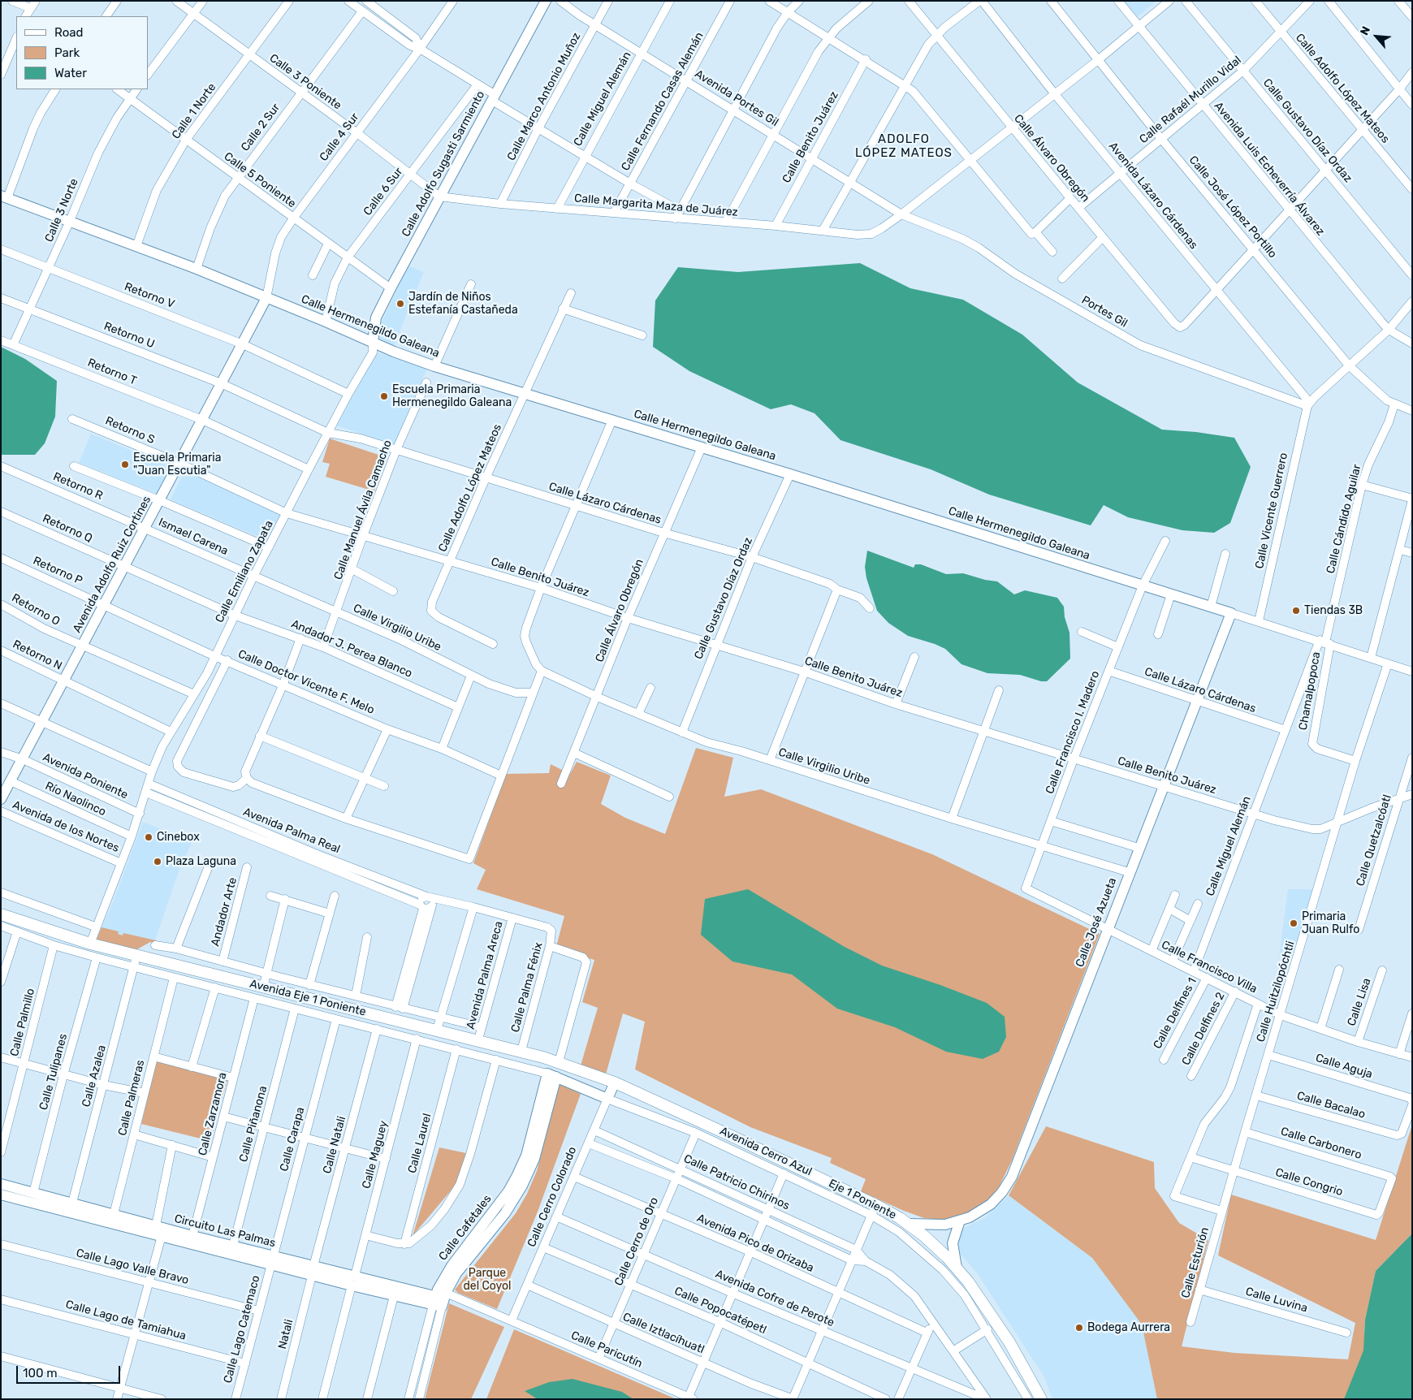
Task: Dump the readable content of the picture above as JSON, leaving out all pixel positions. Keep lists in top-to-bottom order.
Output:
{
  "streets": {
    "main road": ["Avenida Eje 1 Poniente", "Eje 1 Poniente"],
    "street": [
      "Calle 3 Poniente",
      "Calle Adolfo López Mateos",
      "Calle Marco Antonio Muñoz",
      "Avenida Portes Gil",
      "Calle Miguel Alemán",
      "Calle Rafaél Murillo Vidal",
      "Calle Fernando Casas Alemán",
      "Calle 1 Norte",
      "Calle 2 Sur",
      "Calle Gustavo Díaz Ordaz",
      "Calle 4 Sur",
      "Calle Benito Juárez",
      "Calle Álvaro Obregón",
      "Calle Adolfo Sugasti Sarmiento",
      "Avenida Luis Echeverría Álvarez",
      "Calle 5 Poniente",
      "Calle 6 Sur",
      "Avenida Lázaro Cárdenas",
      "Calle Margarita Maza de Juárez",
      "Calle José López Portillo",
      "Calle 3 Norte",
      "Retorno V",
      "Portes Gil",
      "Calle Hermenegildo Galeana",
      "Retorno U",
      "Retorno T",
      "Retorno S",
      "Retorno R",
      "Calle Lázaro Cárdenas",
      "Calle Manuel Ávila Camacho",
      "Calle Vicente Guerrero",
      "Calle Cándido Aguilar",
      "Retorno Q",
      "Ismael Carena",
      "Avenida Adolfo Ruiz Cortines",
      "Retorno P",
      "Calle Emiliano Zapata",
      "Retorno O",
      "Calle Virgilio Uribe",
      "Andador J. Perea Blanco",
      "Retorno N",
      "Calle Doctor Vicente F. Melo",
      "Chamalpopoca",
      "Calle Francisco I. Madero",
      "Avenida Poniente",
      "Río Naolinco",
      "Avenida de los Nortes",
      "Avenida Palma Real",
      "Calle Quetzalcóatl",
      "Andador Arte",
      "Calle José Azueta",
      "Calle Francisco Villa",
      "Avenida Palma Areca",
      "Calle Palma Fénix",
      "Calle Huitzilopóchtli",
      "Calle Lisa",
      "Calle Delfines 1",
      "Calle Palmillo",
      "Calle Delfines 2",
      "Calle Aguja",
      "Calle Tulipanes",
      "Calle Azalea",
      "Calle Palmeras",
      "Calle Bacalao",
      "Calle Zarzamora",
      "Calle Piñanona",
      "Calle Carapa",
      "Calle Laurel",
      "Calle Carbonero",
      "Calle Natali",
      "Avenida Cerro Azul",
      "Calle Maguey",
      "Calle Patricio Chirinos",
      "Calle Congrio",
      "Calle Cerro Colorado",
      "Calle Cafetales",
      "Circuito Las Palmas",
      "Calle Cerro de Oro",
      "Avenida Pico de Orizaba",
      "Calle Esturión",
      "Calle Lago Valle Bravo",
      "Avenida Cofre de Perote",
      "Calle Luvina",
      "Calle Popocatépetl",
      "Calle Lago de Tamiahua",
      "Calle Lago Catemaco",
      "Calle Iztlacíhuatl",
      "Natali",
      "Calle Paricutín"
    ]
  },
  "crossings": [
    ["Calle 3 Poniente", "Calle 1 Norte"],
    ["Calle 3 Poniente", "Calle 2 Sur"],
    ["Calle 3 Poniente", "Calle 4 Sur"],
    ["Calle 3 Poniente", "Calle Adolfo Sugasti Sarmiento"],
    ["Calle 3 Poniente", "Calle 6 Sur"],
    ["Calle 3 Poniente", "Calle Margarita Maza de Juárez"],
    ["Calle Adolfo López Mateos", "Calle Rafaél Murillo Vidal"],
    ["Calle Adolfo López Mateos", "Calle Benito Juárez"],
    ["Calle Adolfo López Mateos", "Calle Hermenegildo Galeana"],
    ["Calle Adolfo López Mateos", "Calle Lázaro Cárdenas"],
    ["Calle Marco Antonio Muñoz", "Avenida Portes Gil"],
    ["Calle Marco Antonio Muñoz", "Calle Margarita Maza de Juárez"],
    ["Avenida Portes Gil", "Calle Miguel Alemán"],
    ["Avenida Portes Gil", "Calle Fernando Casas Alemán"],
    ["Avenida Portes Gil", "Calle Benito Juárez"],
    ["Avenida Portes Gil", "Calle Margarita Maza de Juárez"],
    ["Avenida Portes Gil", "Portes Gil"],
    ["Calle Miguel Alemán", "Calle Benito Juárez"],
    ["Calle Miguel Alemán", "Calle Margarita Maza de Juárez"],
    ["Calle Miguel Alemán", "Calle Hermenegildo Galeana"],
    ["Calle Miguel Alemán", "Calle Lázaro Cárdenas"],
    ["Calle Miguel Alemán", "Calle Cándido Aguilar"],
    ["Calle Miguel Alemán", "Chamalpopoca"],
    ["Calle Miguel Alemán", "Calle Francisco Villa"],
    ["Calle Rafaél Murillo Vidal", "Calle Gustavo Díaz Ordaz"],
    ["Calle Rafaél Murillo Vidal", "Calle Álvaro Obregón"],
    ["Calle Rafaél Murillo Vidal", "Avenida Luis Echeverría Álvarez"],
    ["Calle Rafaél Murillo Vidal", "Avenida Lázaro Cárdenas"],
    ["Calle Rafaél Murillo Vidal", "Calle José López Portillo"],
    ["Calle Fernando Casas Alemán", "Calle Margarita Maza de Juárez"],
    ["Calle 1 Norte", "Calle 5 Poniente"],
    ["Calle 1 Norte", "Calle Hermenegildo Galeana"],
    ["Calle 2 Sur", "Calle 5 Poniente"],
    ["Calle 2 Sur", "Calle Hermenegildo Galeana"],
    ["Calle Gustavo Díaz Ordaz", "Calle Benito Juárez"],
    ["Calle Gustavo Díaz Ordaz", "Calle Hermenegildo Galeana"],
    ["Calle Gustavo Díaz Ordaz", "Calle Lázaro Cárdenas"],
    ["Calle Gustavo Díaz Ordaz", "Calle Virgilio Uribe"],
    ["Calle 4 Sur", "Calle 5 Poniente"],
    ["Calle 4 Sur", "Calle Hermenegildo Galeana"],
    ["Calle 4 Sur", "Avenida Adolfo Ruiz Cortines"],
    ["Calle Benito Juárez", "Calle Álvaro Obregón"],
    ["Calle Benito Juárez", "Calle Margarita Maza de Juárez"],
    ["Calle Benito Juárez", "Retorno S"],
    ["Calle Benito Juárez", "Calle Manuel Ávila Camacho"],
    ["Calle Benito Juárez", "Calle Emiliano Zapata"],
    ["Calle Benito Juárez", "Calle Francisco I. Madero"],
    ["Calle Benito Juárez", "Calle Quetzalcóatl"],
    ["Calle Benito Juárez", "Calle José Azueta"],
    ["Calle Benito Juárez", "Calle Huitzilopóchtli"],
    ["Calle Álvaro Obregón", "Avenida Lázaro Cárdenas"],
    ["Calle Álvaro Obregón", "Calle Hermenegildo Galeana"],
    ["Calle Álvaro Obregón", "Calle Lázaro Cárdenas"],
    ["Calle Álvaro Obregón", "Calle Virgilio Uribe"],
    ["Calle Adolfo Sugasti Sarmiento", "Calle 5 Poniente"],
    ["Calle Adolfo Sugasti Sarmiento", "Calle Margarita Maza de Juárez"],
    ["Calle Adolfo Sugasti Sarmiento", "Calle Hermenegildo Galeana"],
    ["Calle Adolfo Sugasti Sarmiento", "Calle Emiliano Zapata"],
    ["Calle 5 Poniente", "Calle 6 Sur"],
    ["Calle 5 Poniente", "Calle 3 Norte"],
    ["Calle 6 Sur", "Calle Hermenegildo Galeana"],
    ["Avenida Lázaro Cárdenas", "Portes Gil"],
    ["Avenida Lázaro Cárdenas", "Calle Vicente Guerrero"],
    ["Calle Margarita Maza de Juárez", "Portes Gil"],
    ["Calle José López Portillo", "Calle Cándido Aguilar"],
    ["Calle 3 Norte", "Retorno V"],
    ["Calle 3 Norte", "Calle Hermenegildo Galeana"],
    ["Calle 3 Norte", "Retorno U"],
    ["Calle 3 Norte", "Retorno T"],
    ["Retorno V", "Avenida Adolfo Ruiz Cortines"],
    ["Retorno V", "Calle Emiliano Zapata"],
    ["Portes Gil", "Calle Vicente Guerrero"],
    ["Calle Hermenegildo Galeana", "Calle Vicente Guerrero"],
    ["Calle Hermenegildo Galeana", "Calle Cándido Aguilar"],
    ["Calle Hermenegildo Galeana", "Avenida Adolfo Ruiz Cortines"],
    ["Calle Hermenegildo Galeana", "Calle Emiliano Zapata"],
    ["Calle Hermenegildo Galeana", "Chamalpopoca"],
    ["Calle Hermenegildo Galeana", "Calle Francisco I. Madero"],
    ["Calle Hermenegildo Galeana", "Calle José Azueta"],
    ["Calle Hermenegildo Galeana", "Calle Huitzilopóchtli"],
    ["Retorno U", "Calle Lázaro Cárdenas"],
    ["Retorno U", "Avenida Adolfo Ruiz Cortines"],
    ["Retorno U", "Calle Emiliano Zapata"],
    ["Retorno T", "Avenida Adolfo Ruiz Cortines"],
    ["Retorno T", "Calle Emiliano Zapata"],
    ["Retorno S", "Avenida Adolfo Ruiz Cortines"],
    ["Retorno S", "Calle Emiliano Zapata"],
    ["Retorno R", "Ismael Carena"],
    ["Retorno R", "Avenida Adolfo Ruiz Cortines"],
    ["Calle Lázaro Cárdenas", "Calle Manuel Ávila Camacho"],
    ["Calle Lázaro Cárdenas", "Calle Emiliano Zapata"],
    ["Calle Lázaro Cárdenas", "Calle Francisco I. Madero"],
    ["Calle Lázaro Cárdenas", "Calle José Azueta"],
    ["Calle Manuel Ávila Camacho", "Calle Virgilio Uribe"],
    ["Calle Manuel Ávila Camacho", "Andador J. Perea Blanco"],
    ["Calle Cándido Aguilar", "Chamalpopoca"],
    ["Retorno Q", "Avenida Adolfo Ruiz Cortines"],
    ["Retorno Q", "Calle Emiliano Zapata"],
    ["Retorno Q", "Andador J. Perea Blanco"],
    ["Ismael Carena", "Avenida Adolfo Ruiz Cortines"],
    ["Ismael Carena", "Calle Emiliano Zapata"],
    ["Ismael Carena", "Calle Virgilio Uribe"],
    ["Avenida Adolfo Ruiz Cortines", "Retorno P"],
    ["Avenida Adolfo Ruiz Cortines", "Retorno O"],
    ["Avenida Adolfo Ruiz Cortines", "Retorno N"],
    ["Avenida Adolfo Ruiz Cortines", "Calle Doctor Vicente F. Melo"],
    ["Avenida Adolfo Ruiz Cortines", "Avenida Poniente"],
    ["Avenida Adolfo Ruiz Cortines", "Río Naolinco"],
    ["Retorno P", "Calle Doctor Vicente F. Melo"],
    ["Calle Emiliano Zapata", "Retorno O"],
    ["Calle Emiliano Zapata", "Calle Virgilio Uribe"],
    ["Calle Emiliano Zapata", "Andador J. Perea Blanco"],
    ["Calle Emiliano Zapata", "Retorno N"],
    ["Calle Emiliano Zapata", "Calle Doctor Vicente F. Melo"],
    ["Calle Emiliano Zapata", "Avenida Poniente"],
    ["Calle Emiliano Zapata", "Río Naolinco"],
    ["Calle Emiliano Zapata", "Avenida de los Nortes"],
    ["Calle Emiliano Zapata", "Avenida Palma Real"],
    ["Calle Emiliano Zapata", "Avenida Eje 1 Poniente"],
    ["Calle Virgilio Uribe", "Calle Francisco I. Madero"],
    ["Calle Virgilio Uribe", "Calle José Azueta"],
    ["Chamalpopoca", "Calle Huitzilopóchtli"],
    ["Calle Francisco I. Madero", "Calle Francisco Villa"],
    ["Avenida Palma Real", "Avenida Palma Areca"],
    ["Avenida Palma Real", "Calle Palma Fénix"],
    ["Andador Arte", "Avenida Eje 1 Poniente"],
    ["Calle José Azueta", "Calle Francisco Villa"],
    ["Calle José Azueta", "Eje 1 Poniente"],
    ["Calle Francisco Villa", "Calle Huitzilopóchtli"],
    ["Calle Francisco Villa", "Calle Lisa"],
    ["Calle Francisco Villa", "Calle Delfines 1"],
    ["Calle Francisco Villa", "Calle Delfines 2"],
    ["Avenida Palma Areca", "Avenida Eje 1 Poniente"],
    ["Calle Palma Fénix", "Avenida Eje 1 Poniente"],
    ["Calle Huitzilopóchtli", "Calle Aguja"],
    ["Calle Huitzilopóchtli", "Calle Bacalao"],
    ["Calle Huitzilopóchtli", "Calle Carbonero"],
    ["Calle Huitzilopóchtli", "Calle Congrio"],
    ["Calle Huitzilopóchtli", "Calle Esturión"],
    ["Avenida Eje 1 Poniente", "Calle Palmillo"],
    ["Avenida Eje 1 Poniente", "Calle Tulipanes"],
    ["Avenida Eje 1 Poniente", "Calle Azalea"],
    ["Avenida Eje 1 Poniente", "Calle Palmeras"],
    ["Avenida Eje 1 Poniente", "Calle Zarzamora"],
    ["Avenida Eje 1 Poniente", "Calle Piñanona"],
    ["Avenida Eje 1 Poniente", "Calle Carapa"],
    ["Avenida Eje 1 Poniente", "Calle Laurel"],
    ["Avenida Eje 1 Poniente", "Calle Natali"],
    ["Avenida Eje 1 Poniente", "Avenida Cerro Azul"],
    ["Avenida Eje 1 Poniente", "Calle Maguey"],
    ["Avenida Eje 1 Poniente", "Calle Cerro Colorado"],
    ["Avenida Eje 1 Poniente", "Eje 1 Poniente"],
    ["Avenida Eje 1 Poniente", "Calle Cafetales"],
    ["Calle Tulipanes", "Circuito Las Palmas"],
    ["Calle Azalea", "Circuito Las Palmas"],
    ["Calle Palmeras", "Circuito Las Palmas"],
    ["Calle Zarzamora", "Circuito Las Palmas"],
    ["Calle Piñanona", "Circuito Las Palmas"],
    ["Calle Carapa", "Circuito Las Palmas"],
    ["Calle Carapa", "Calle Lago Catemaco"],
    ["Calle Carbonero", "Calle Congrio"],
    ["Calle Natali", "Circuito Las Palmas"],
    ["Calle Natali", "Natali"],
    ["Avenida Cerro Azul", "Calle Cerro Colorado"],
    ["Avenida Cerro Azul", "Eje 1 Poniente"],
    ["Avenida Cerro Azul", "Calle Cafetales"],
    ["Avenida Cerro Azul", "Calle Cerro de Oro"],
    ["Calle Maguey", "Circuito Las Palmas"],
    ["Calle Patricio Chirinos", "Calle Cerro Colorado"],
    ["Calle Patricio Chirinos", "Calle Cerro de Oro"],
    ["Calle Patricio Chirinos", "Avenida Cofre de Perote"],
    ["Calle Cerro Colorado", "Eje 1 Poniente"],
    ["Calle Cerro Colorado", "Avenida Pico de Orizaba"],
    ["Calle Cerro Colorado", "Avenida Cofre de Perote"],
    ["Calle Cerro Colorado", "Calle Popocatépetl"],
    ["Calle Cerro Colorado", "Calle Iztlacíhuatl"],
    ["Calle Cerro Colorado", "Calle Paricutín"],
    ["Calle Cafetales", "Circuito Las Palmas"],
    ["Calle Cafetales", "Calle Paricutín"],
    ["Circuito Las Palmas", "Calle Lago Catemaco"],
    ["Circuito Las Palmas", "Natali"],
    ["Circuito Las Palmas", "Calle Paricutín"],
    ["Calle Cerro de Oro", "Avenida Pico de Orizaba"],
    ["Calle Cerro de Oro", "Avenida Cofre de Perote"],
    ["Calle Cerro de Oro", "Calle Popocatépetl"],
    ["Calle Cerro de Oro", "Calle Iztlacíhuatl"],
    ["Calle Cerro de Oro", "Calle Paricutín"],
    ["Calle Esturión", "Calle Luvina"],
    ["Calle Lago Valle Bravo", "Calle Lago Catemaco"],
    ["Calle Lago de Tamiahua", "Calle Lago Catemaco"]
  ],
  "districts": ["ADOLFO LÓPEZ MATEOS"],
  "parks": ["Parque del Coyol"],
  "places": [
    "Jardín de Niños Estefanía Castañeda",
    "Escuela Primaria Hermenegildo Galeana",
    "Escuela Primaria \"Juan Escutia\"",
    "Tiendas 3B",
    "Cinebox",
    "Plaza Laguna",
    "Primaria Juan Rulfo",
    "Bodega Aurrera"
  ],
  "legend": ["Road", "Park", "Water"],
  "scale_bar": "100 m",
  "north": "top left"
}
